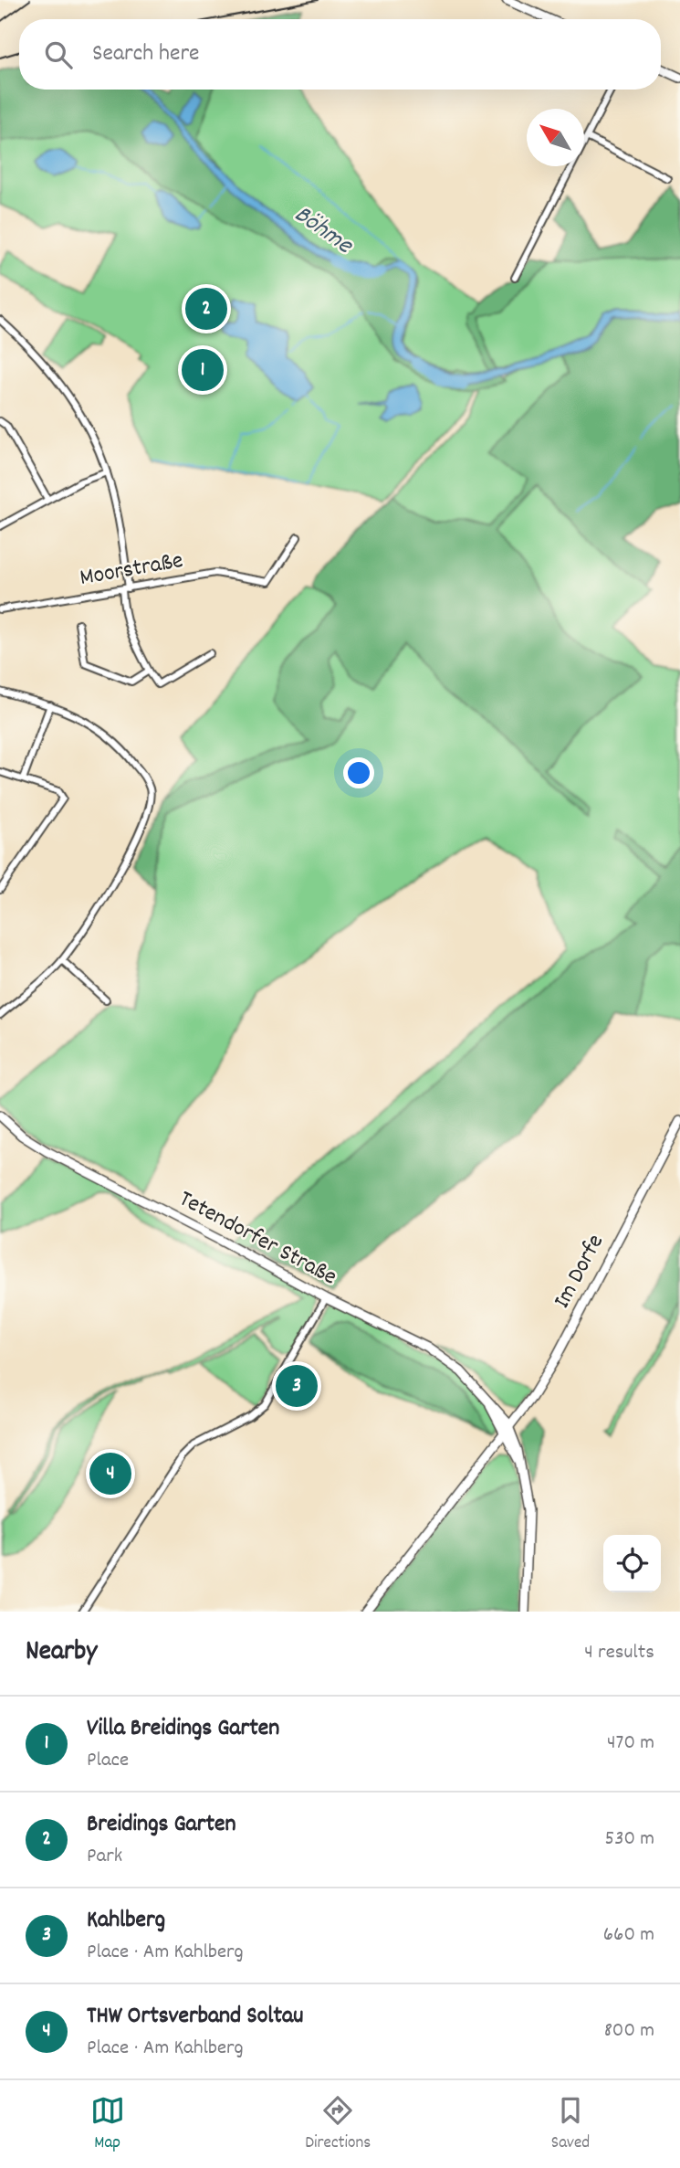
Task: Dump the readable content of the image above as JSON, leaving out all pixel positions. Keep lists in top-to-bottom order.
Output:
{
  "streets": {
    "street": ["Moorstraße", "Tetendorfer Straße", "Im Dorfe"]
  },
  "crossings": [
    ["Tetendorfer Straße", "Im Dorfe"]
  ],
  "water": ["Böhme"],
  "north": "top left",
  "page": {
    "search": "Search here",
    "pins": [
      "2",
      "1",
      "3",
      "4"
    ],
    "heading": ["Nearby", "4 results"],
    "list": [
      {
        "mark": "1",
        "name": "Villa Breidings Garten",
        "note": "Place",
        "value": "470 m"
      },
      {
        "mark": "2",
        "name": "Breidings Garten",
        "note": "Park",
        "value": "530 m"
      },
      {
        "mark": "3",
        "name": "Kahlberg",
        "note": "Place · Am Kahlberg",
        "value": "660 m"
      },
      {
        "mark": "4",
        "name": "THW Ortsverband Soltau",
        "note": "Place · Am Kahlberg",
        "value": "800 m"
      }
    ],
    "nav": ["Map", "Directions", "Saved"]
  }
}
